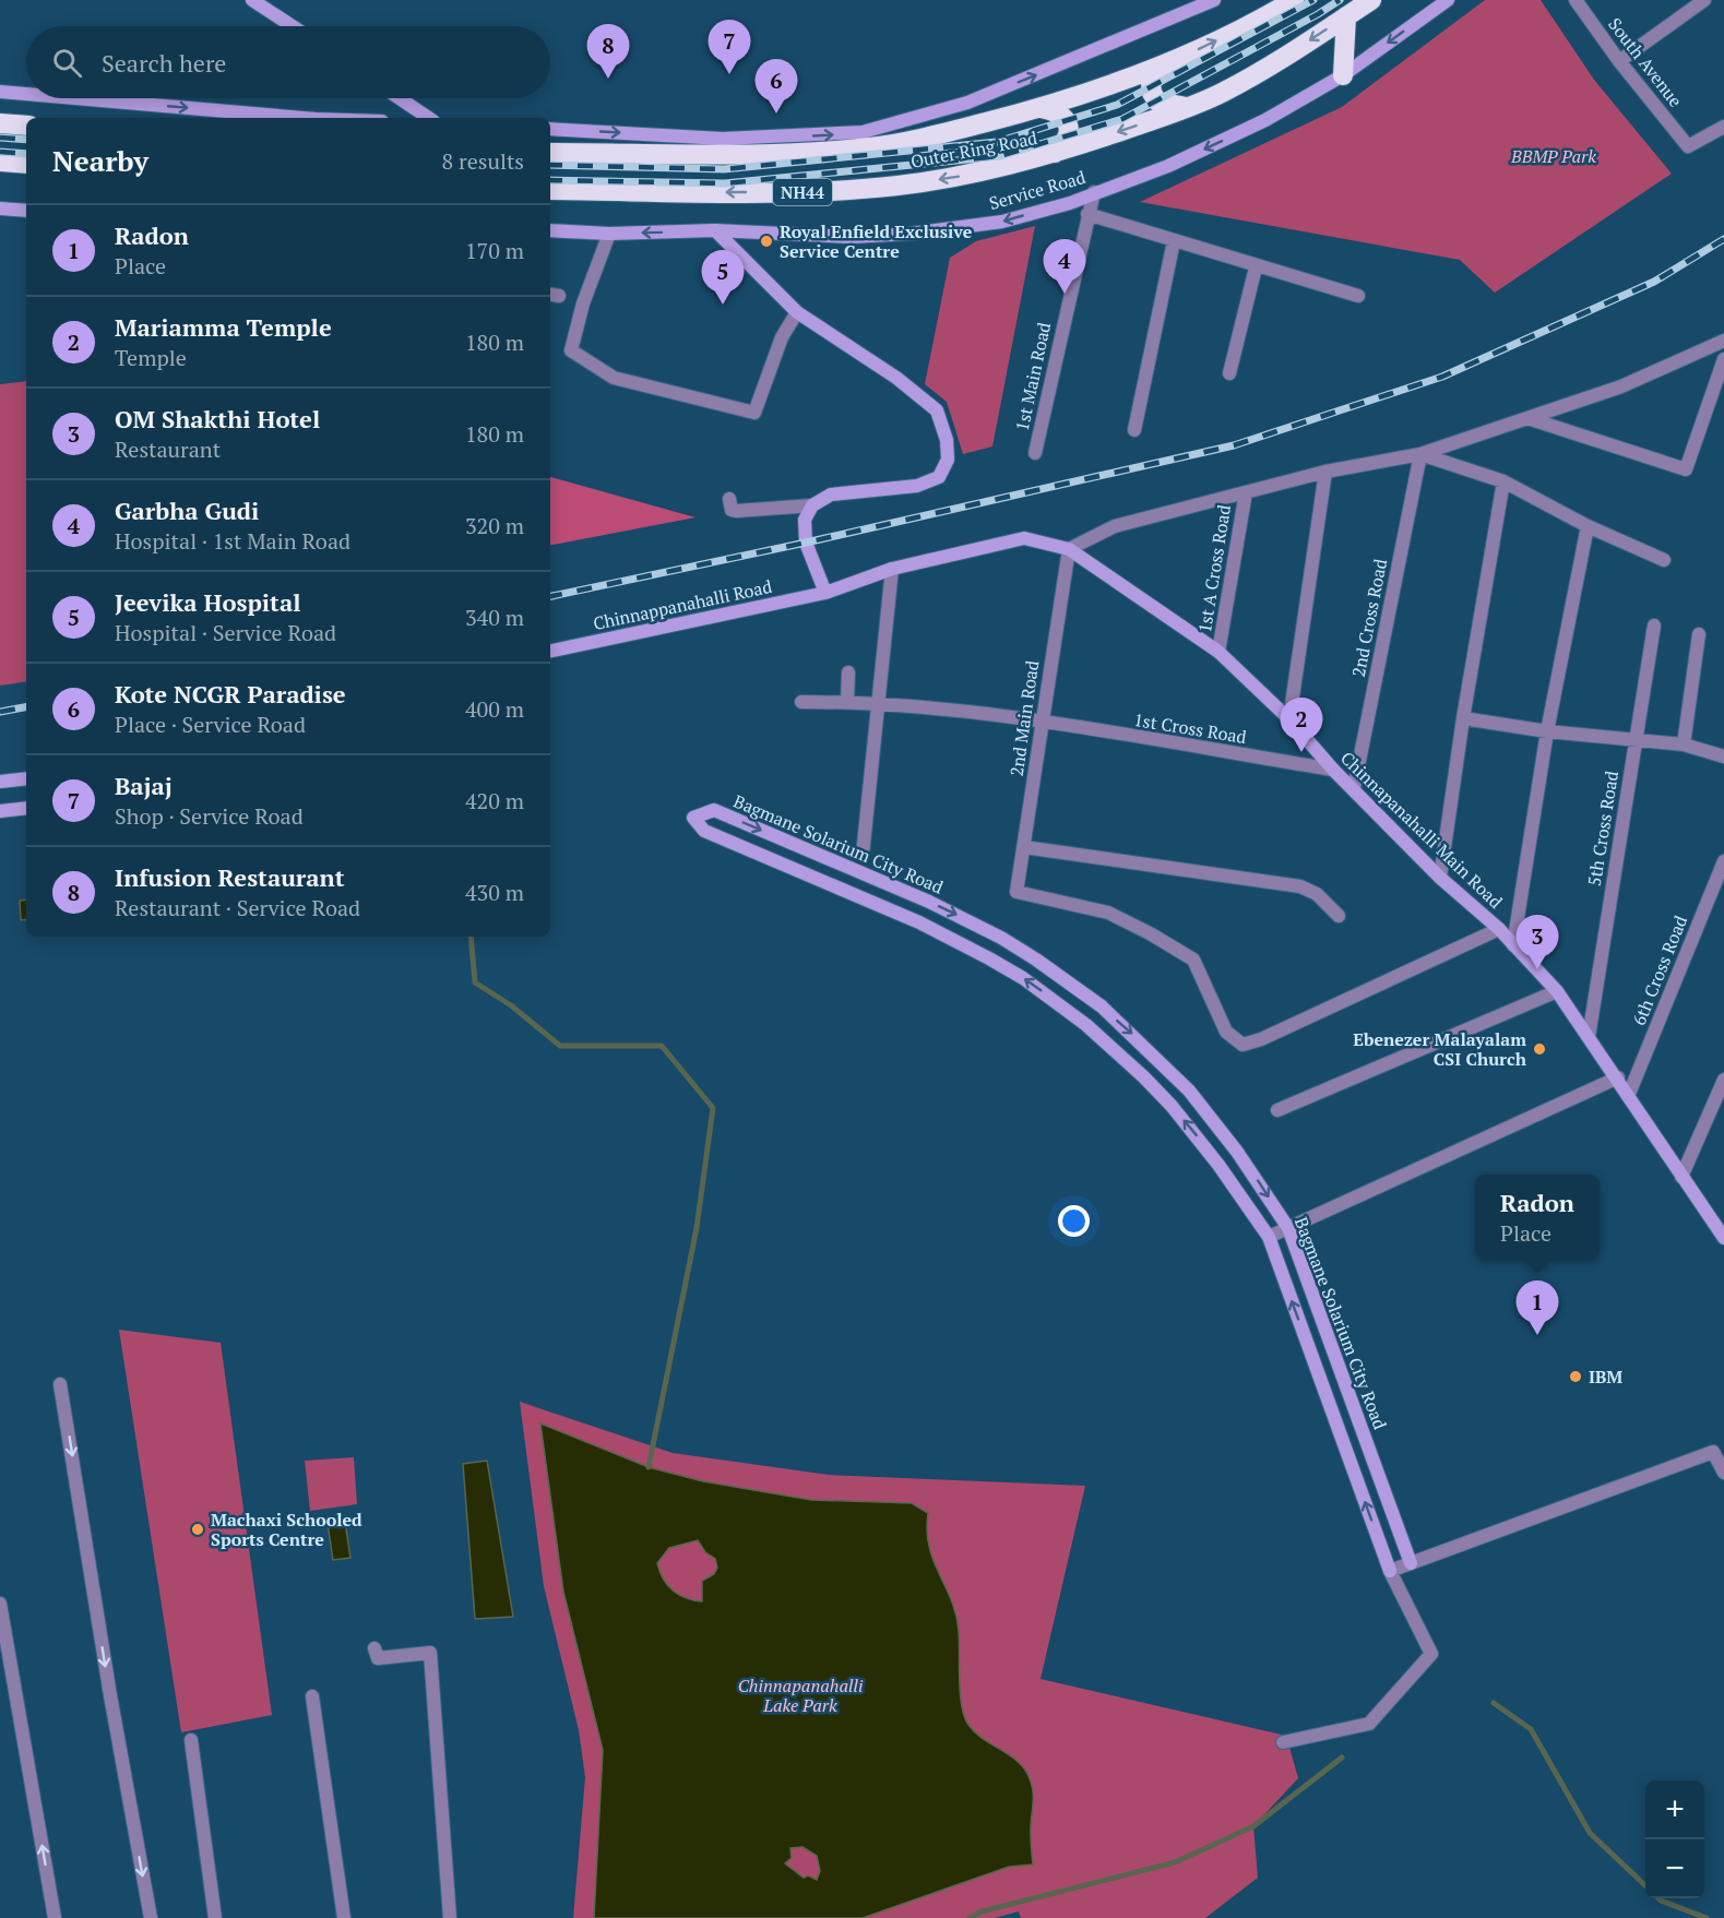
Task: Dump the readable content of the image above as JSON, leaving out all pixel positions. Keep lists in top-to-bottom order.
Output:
{
  "streets": {
    "highway": ["Outer Ring Road", "NH44"],
    "street": [
      "South Avenue",
      "Service Road",
      "1st Main Road",
      "1st A Cross Road",
      "Chinnappanahalli Road",
      "2nd Cross Road",
      "2nd Main Road",
      "1st Cross Road",
      "5th Cross Road",
      "Chinnapanahalli Main Road",
      "Bagmane Solarium City Road",
      "6th Cross Road"
    ]
  },
  "crossings": [
    ["Service Road", "1st Main Road"],
    ["1st A Cross Road", "Chinnapanahalli Main Road"],
    ["Chinnappanahalli Road", "Chinnapanahalli Main Road"],
    ["2nd Cross Road", "Chinnapanahalli Main Road"],
    ["2nd Main Road", "1st Cross Road"],
    ["2nd Main Road", "Chinnapanahalli Main Road"],
    ["1st Cross Road", "Chinnapanahalli Main Road"],
    ["5th Cross Road", "Chinnapanahalli Main Road"],
    ["Chinnapanahalli Main Road", "6th Cross Road"]
  ],
  "parks": ["BBMP Park", "Chinnapanahalli Lake Park"],
  "places": [
    "Royal Enfield Exclusive Service Centre",
    "Ebenezer Malayalam CSI Church",
    "IBM",
    "Machaxi Schooled Sports Centre"
  ],
  "page": {
    "pins": [
      "7",
      "8",
      "6",
      "4",
      "5",
      "2",
      "3",
      "1"
    ],
    "search": "Search here",
    "heading": ["Nearby", "8 results"],
    "list": [
      {
        "mark": "1",
        "name": "Radon",
        "note": "Place",
        "value": "170 m"
      },
      {
        "mark": "2",
        "name": "Mariamma Temple",
        "note": "Temple",
        "value": "180 m"
      },
      {
        "mark": "3",
        "name": "OM Shakthi Hotel",
        "note": "Restaurant",
        "value": "180 m"
      },
      {
        "mark": "4",
        "name": "Garbha Gudi",
        "note": "Hospital · 1st Main Road",
        "value": "320 m"
      },
      {
        "mark": "5",
        "name": "Jeevika Hospital",
        "note": "Hospital · Service Road",
        "value": "340 m"
      },
      {
        "mark": "6",
        "name": "Kote NCGR Paradise",
        "note": "Place · Service Road",
        "value": "400 m"
      },
      {
        "mark": "7",
        "name": "Bajaj",
        "note": "Shop · Service Road",
        "value": "420 m"
      },
      {
        "mark": "8",
        "name": "Infusion Restaurant",
        "note": "Restaurant · Service Road",
        "value": "430 m"
      }
    ],
    "popup": ["Radon", "Place"],
    "map_buttons": ["+", "−"]
  }
}
